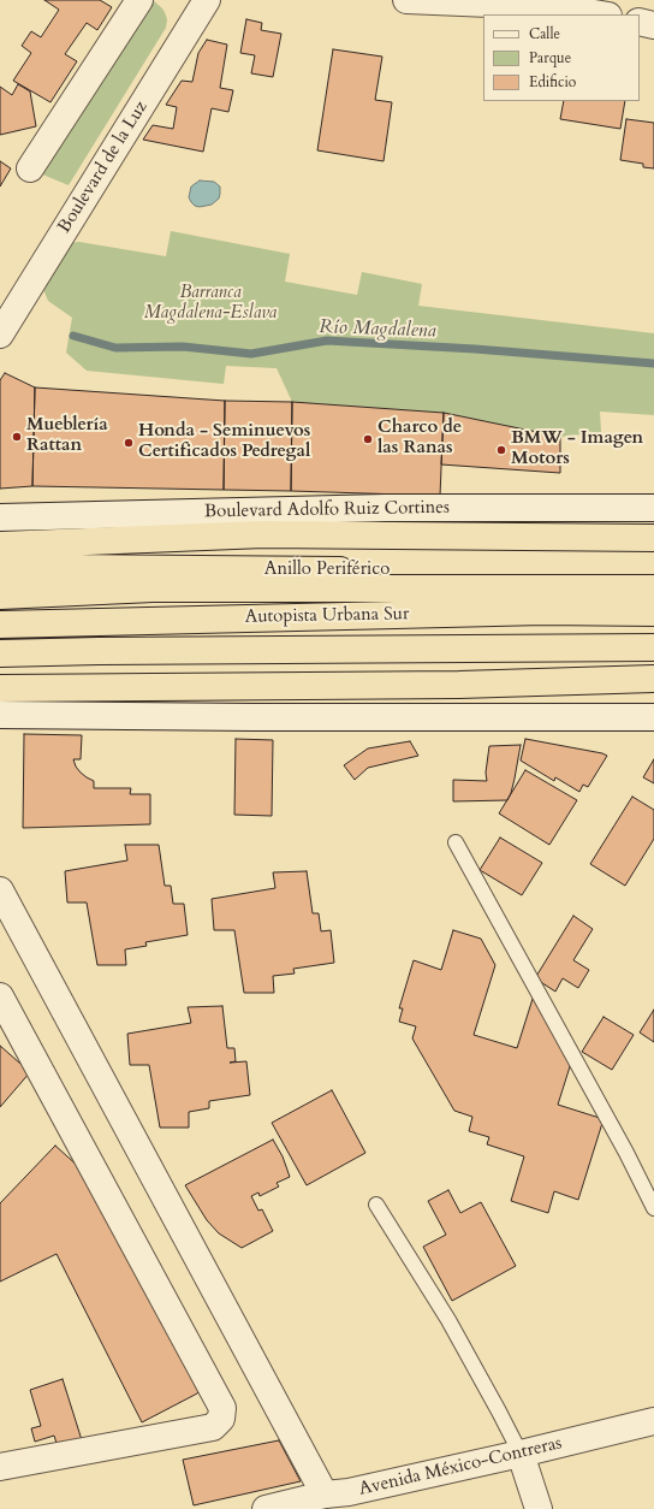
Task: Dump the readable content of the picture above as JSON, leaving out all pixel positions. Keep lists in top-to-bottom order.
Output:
{
  "streets": {
    "highway": ["Anillo Periférico", "Autopista Urbana Sur"],
    "street": ["Boulevard de la Luz", "Boulevard Adolfo Ruiz Cortines", "Avenida México-Contreras"]
  },
  "water": ["Río Magdalena"],
  "parks": ["Barranca Magdalena-Eslava"],
  "places": [
    "Mueblería Rattan",
    "Charco de las Ranas",
    "Honda - Seminuevos Certificados Pedregal",
    "BMW - Imagen Motors"
  ],
  "legend": ["Calle", "Parque", "Edificio"]
}
